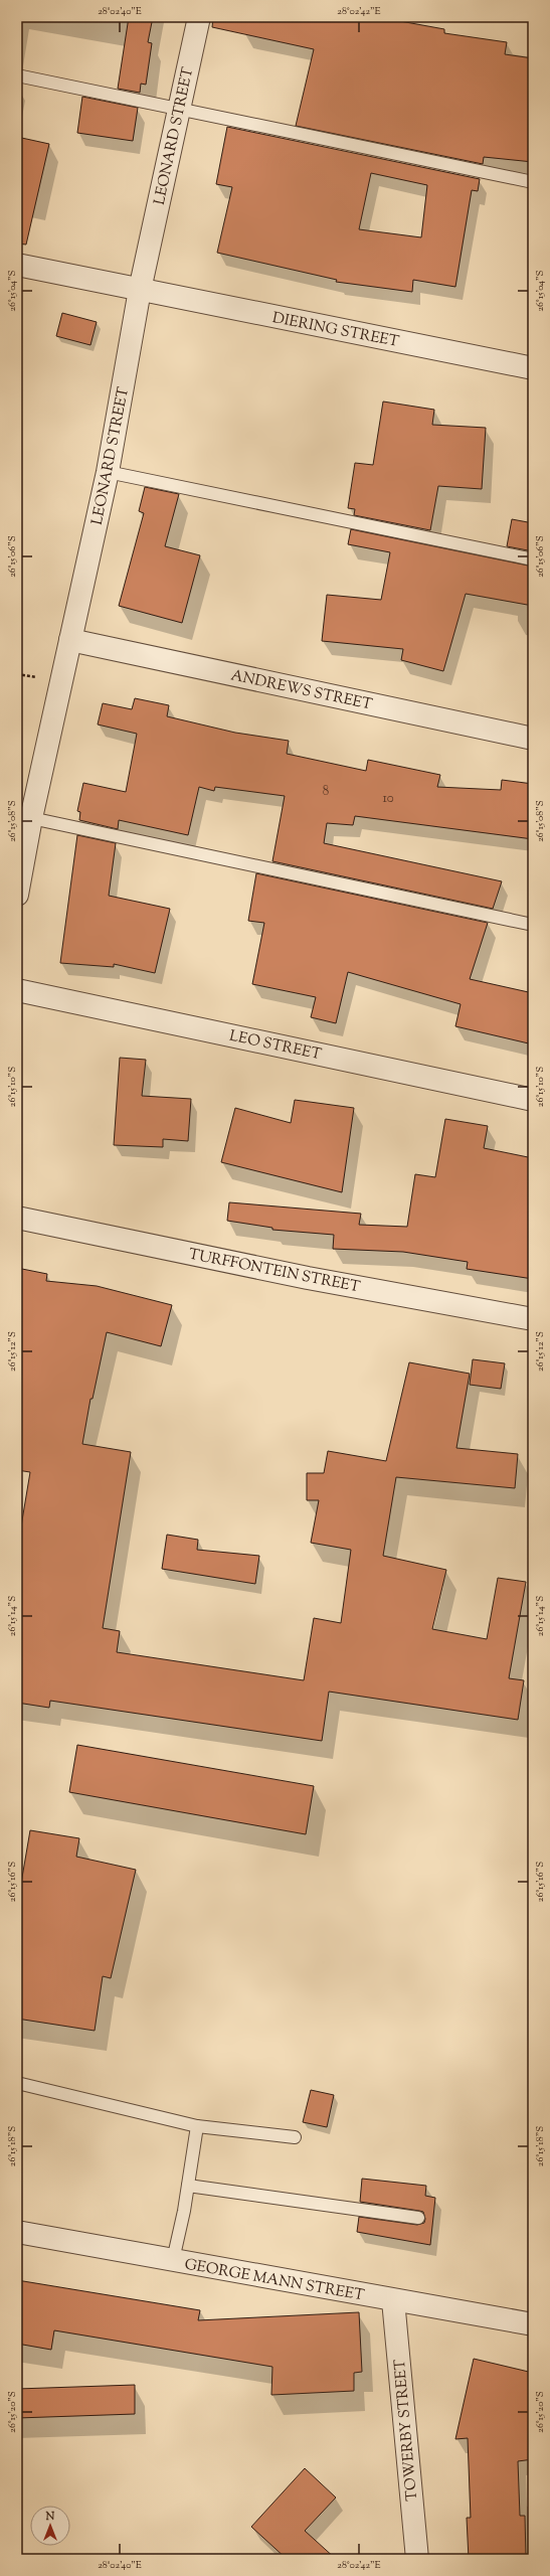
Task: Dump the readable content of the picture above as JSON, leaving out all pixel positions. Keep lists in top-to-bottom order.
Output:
{
  "streets": {
    "street": [
      "LEONARD STREET",
      "DIERING STREET",
      "ANDREWS STREET",
      "LEO STREET",
      "TURFFONTEIN STREET",
      "GEORGE MANN STREET",
      "TOWERBY STREET"
    ]
  },
  "crossings": [
    ["LEONARD STREET", "DIERING STREET"],
    ["LEONARD STREET", "ANDREWS STREET"],
    ["GEORGE MANN STREET", "TOWERBY STREET"]
  ],
  "house_numbers": ["8", "10"],
  "north": "top",
  "coordinates": [
    "28°02'40\"E",
    "28°02'42\"E",
    "26°15'04\"S",
    "26°15'06\"S",
    "26°15'08\"S",
    "26°15'10\"S",
    "26°15'12\"S",
    "26°15'14\"S",
    "26°15'16\"S",
    "26°15'18\"S",
    "26°15'20\"S"
  ]
}
